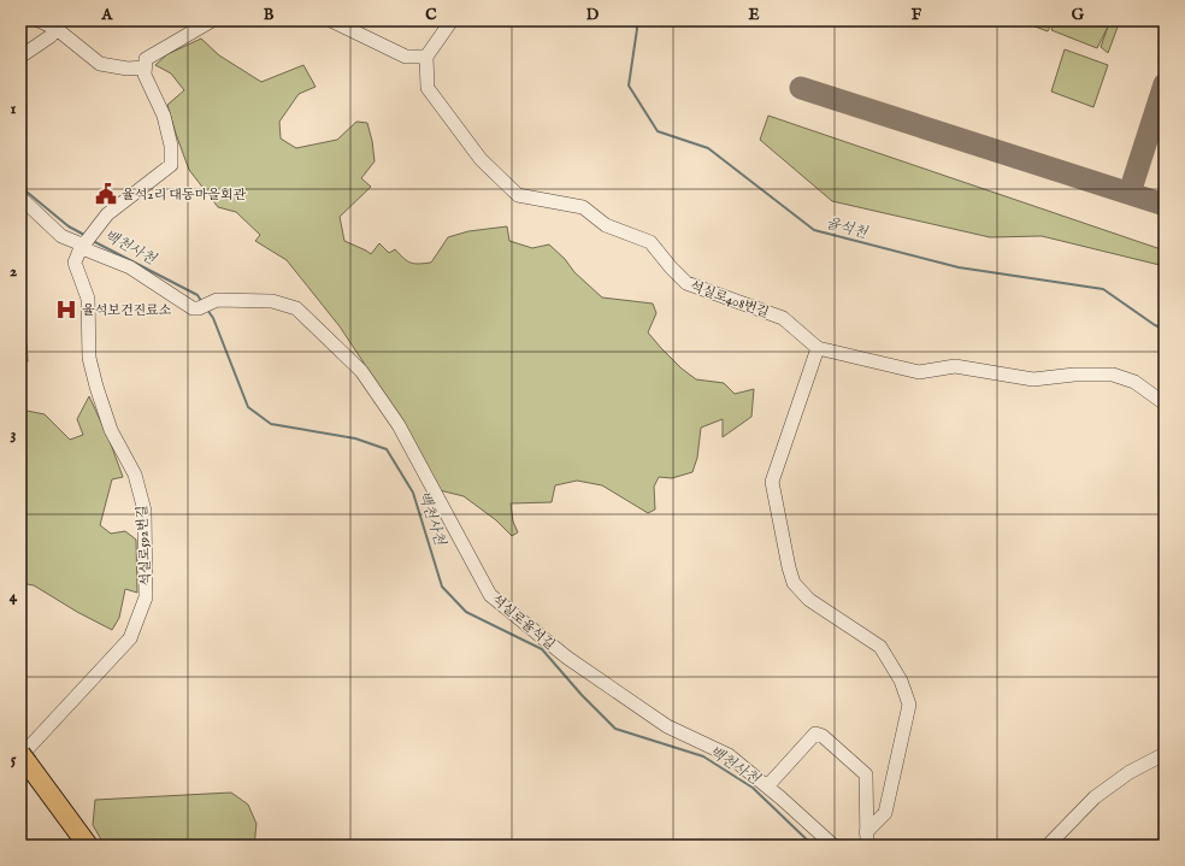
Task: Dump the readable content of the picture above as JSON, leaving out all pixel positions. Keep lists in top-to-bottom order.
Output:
{
  "streets": {
    "street": ["석실로408번길", "석실로592번길", "석실로율석길"]
  },
  "crossings": [
    ["석실로592번길", "석실로율석길"]
  ],
  "water": ["율석천", "백천사천"],
  "places": {
    "public building": ["율석2리 대동마을회관"],
    "hospital": ["율석보건진료소"]
  },
  "grid": {
    "columns": [
      "A",
      "B",
      "C",
      "D",
      "E",
      "F",
      "G"
    ],
    "rows": [
      "1",
      "2",
      "3",
      "4",
      "5"
    ]
  }
}
